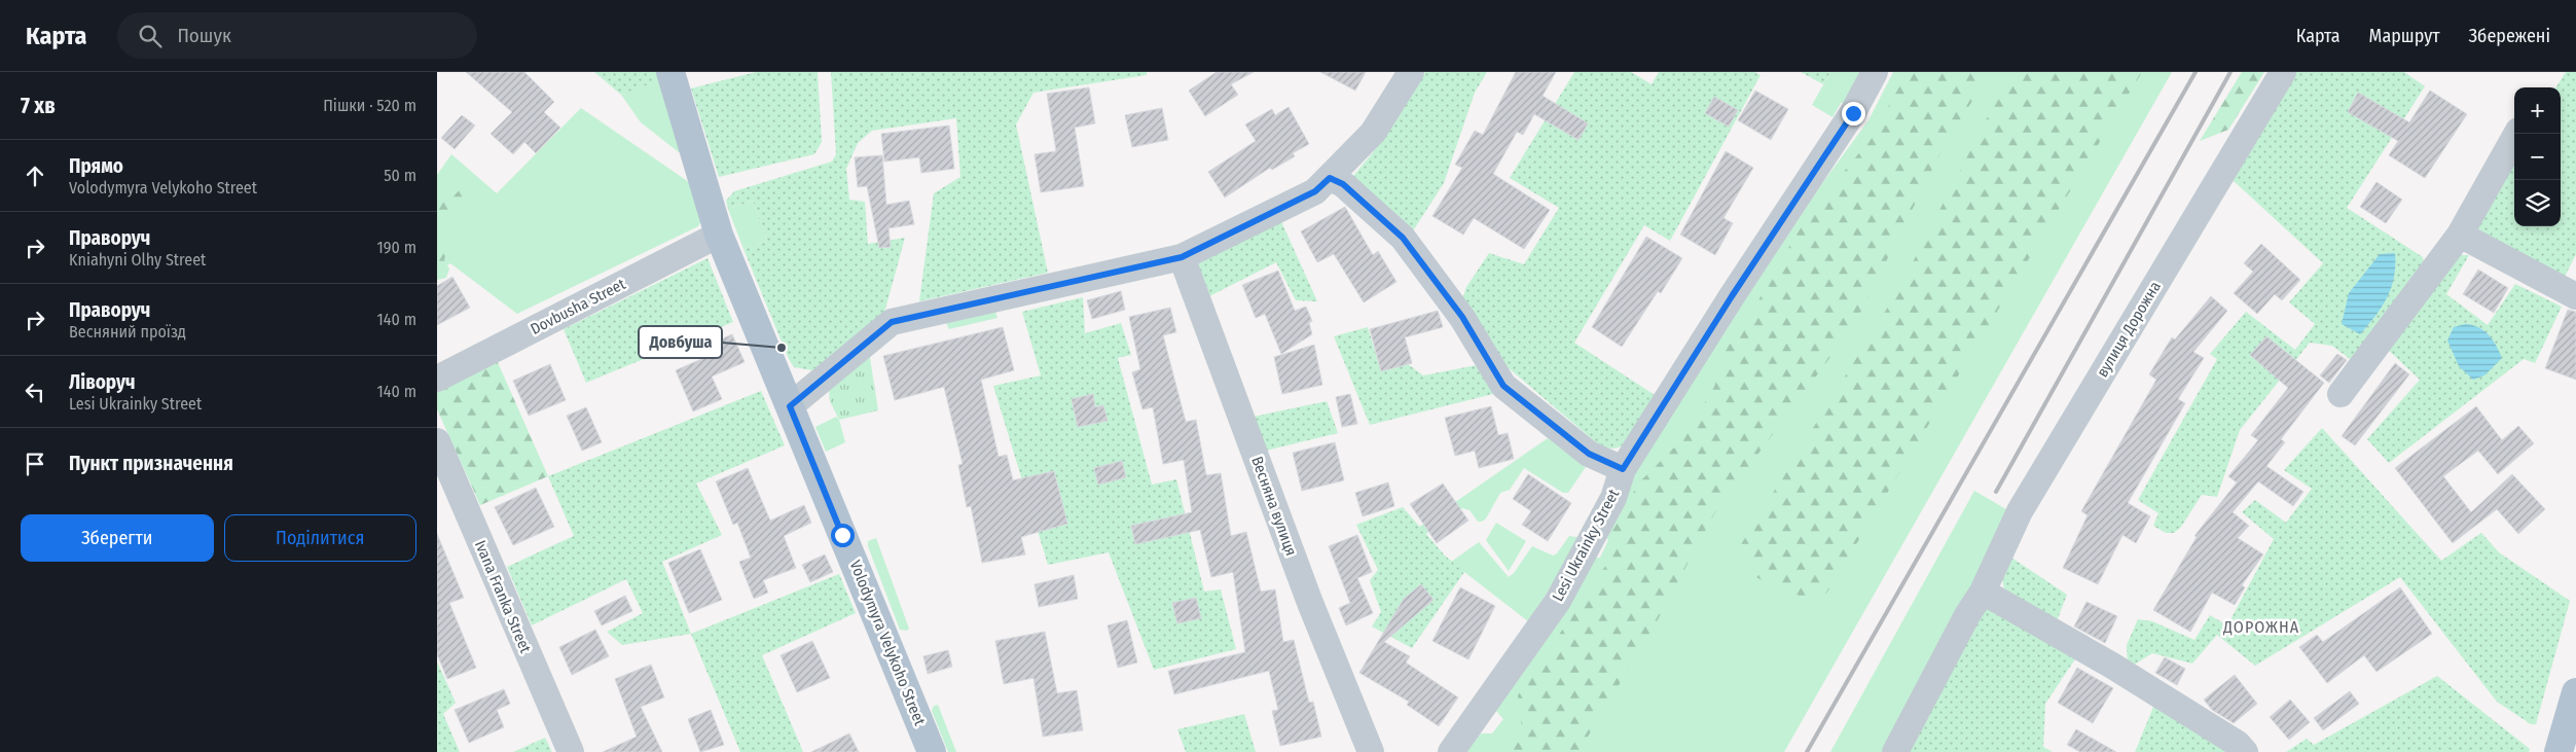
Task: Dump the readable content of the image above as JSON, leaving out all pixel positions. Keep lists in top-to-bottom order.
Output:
{
  "streets": {
    "main road": ["Volodymyra Velykoho Street"],
    "street": [
      "Dovbusha Street",
      "вулиця Дорожна",
      "Весняна вулиця",
      "Lesi Ukrainky Street",
      "Ivana Franka Street"
    ]
  },
  "crossings": [
    ["Dovbusha Street", "Volodymyra Velykoho Street"]
  ],
  "districts": ["ДОРОЖНА"],
  "places": ["Довбуша"],
  "page": {
    "header": "Карта",
    "search": "Пошук",
    "nav": ["Карта", "Маршрут", "Збережені"],
    "heading": ["7 хв", "Пішки · 520 m"],
    "map_buttons": ["+", "−"],
    "list": [
      ["Прямо", "Volodymyra Velykoho Street", "50 m"],
      ["Праворуч", "Kniahyni Olhy Street", "190 m"],
      ["Праворуч", "Весняний проїзд", "140 m"],
      ["Ліворуч", "Lesi Ukrainky Street", "140 m"],
      "Пункт призначення"
    ],
    "buttons": ["Зберегти", "Поділитися"]
  }
}
